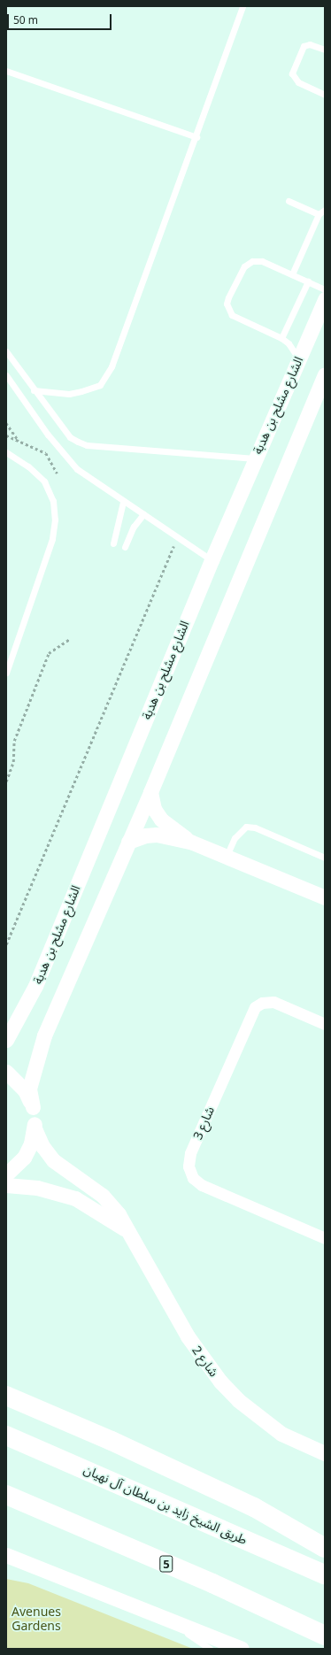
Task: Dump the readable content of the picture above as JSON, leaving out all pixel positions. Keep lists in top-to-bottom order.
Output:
{
  "streets": {
    "highway": ["طريق الشيخ زايد بن سلطان آل نهيان", "5"],
    "street": ["الشارع مشلح بن هدبة", "شارع 3", "شارع 2"]
  },
  "parks": ["Avenues Gardens"],
  "scale_bar": "50 m"
}
